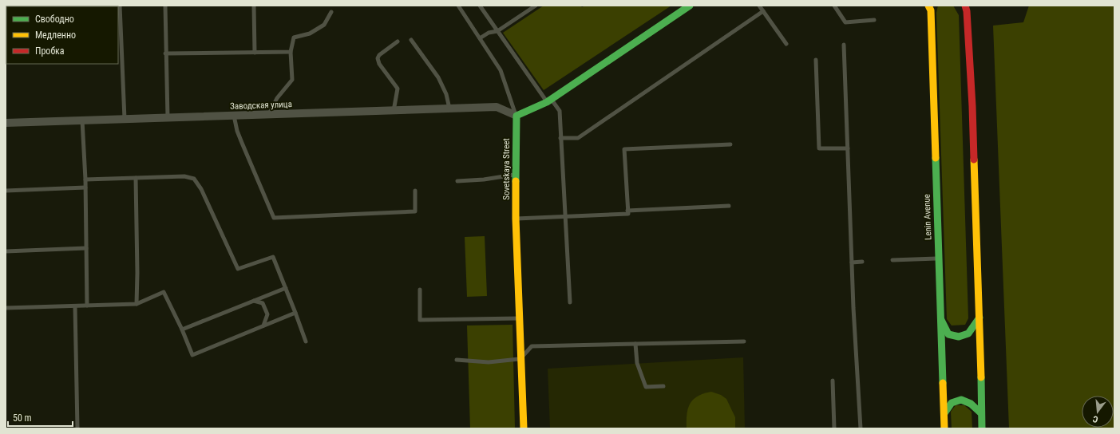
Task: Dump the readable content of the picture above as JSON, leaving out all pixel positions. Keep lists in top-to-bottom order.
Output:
{
  "streets": {
    "main road": ["Sovetskaya Street", "Lenin Avenue"],
    "street": ["Заводская улица"]
  },
  "crossings": [
    ["Заводская улица", "Sovetskaya Street"]
  ],
  "legend": ["Свободно", "Медленно", "Пробка"],
  "scale_bar": "50 m",
  "north": "bottom"
}
